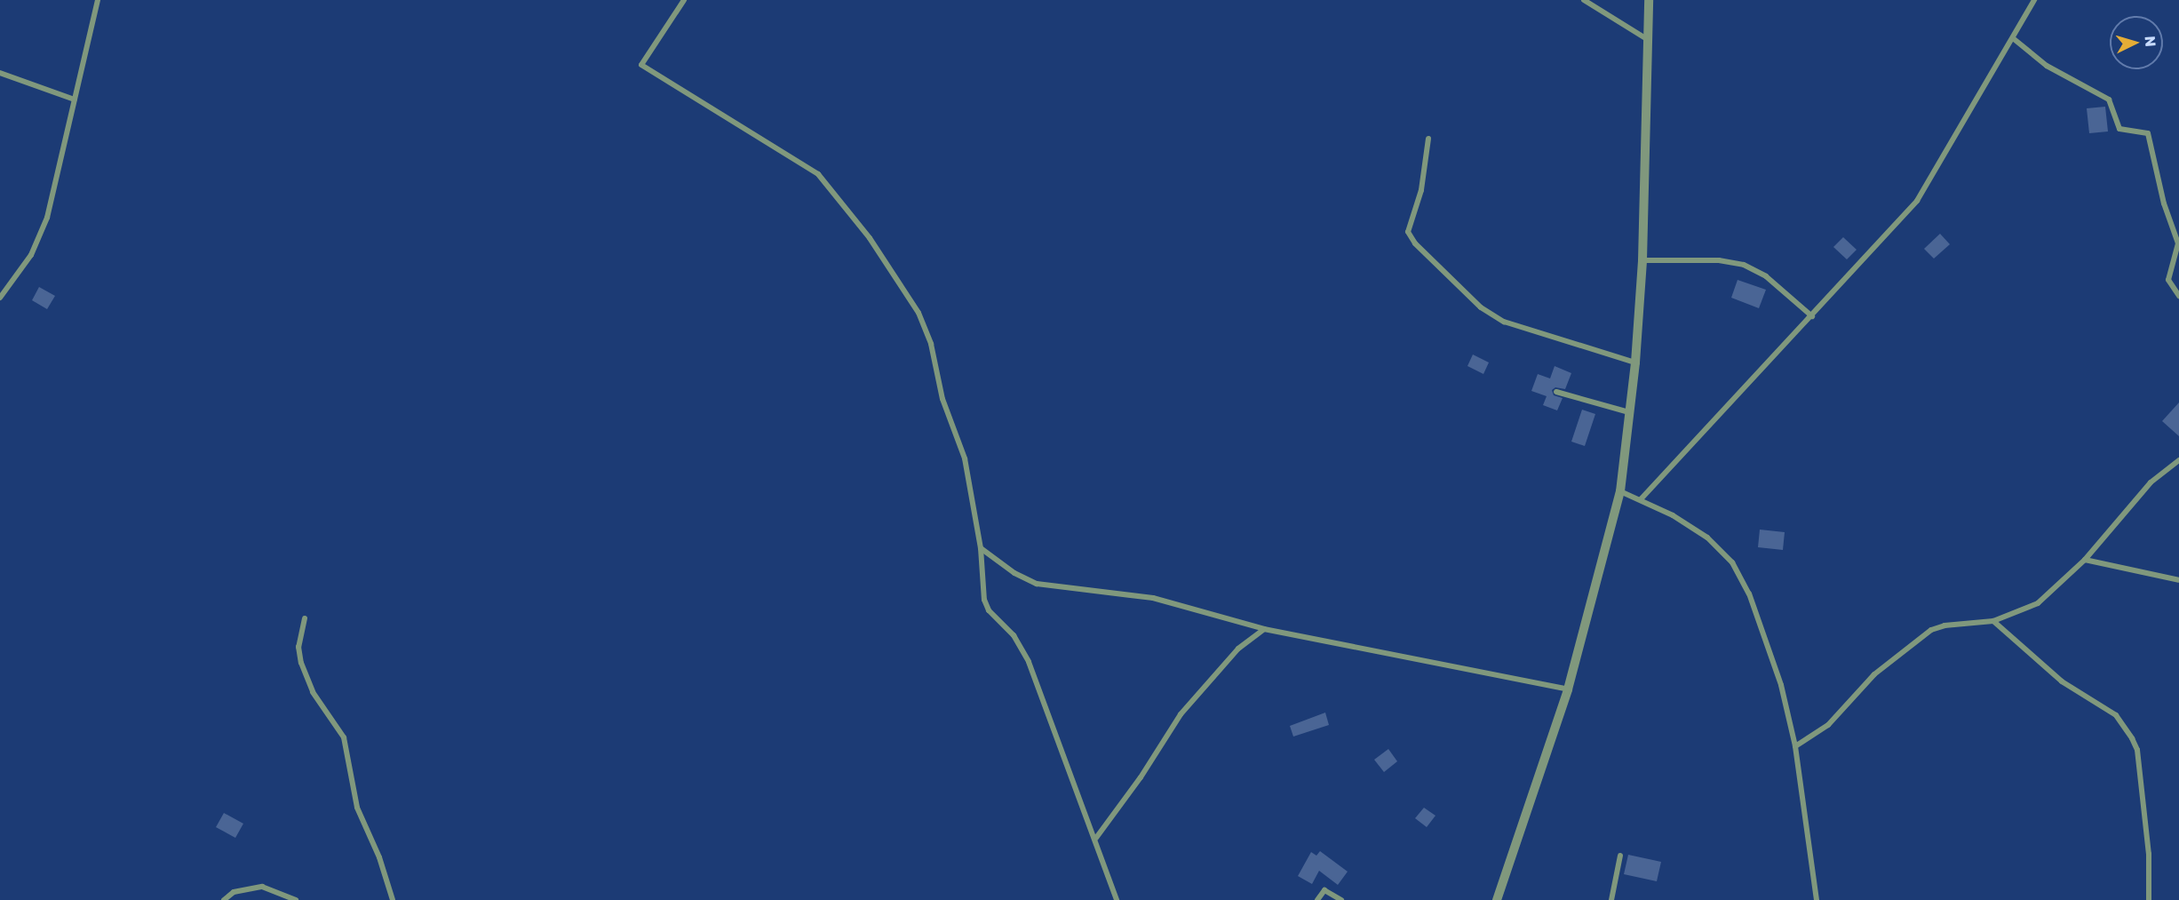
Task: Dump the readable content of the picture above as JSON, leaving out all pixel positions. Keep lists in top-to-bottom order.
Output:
{
  "north": "right"
}
